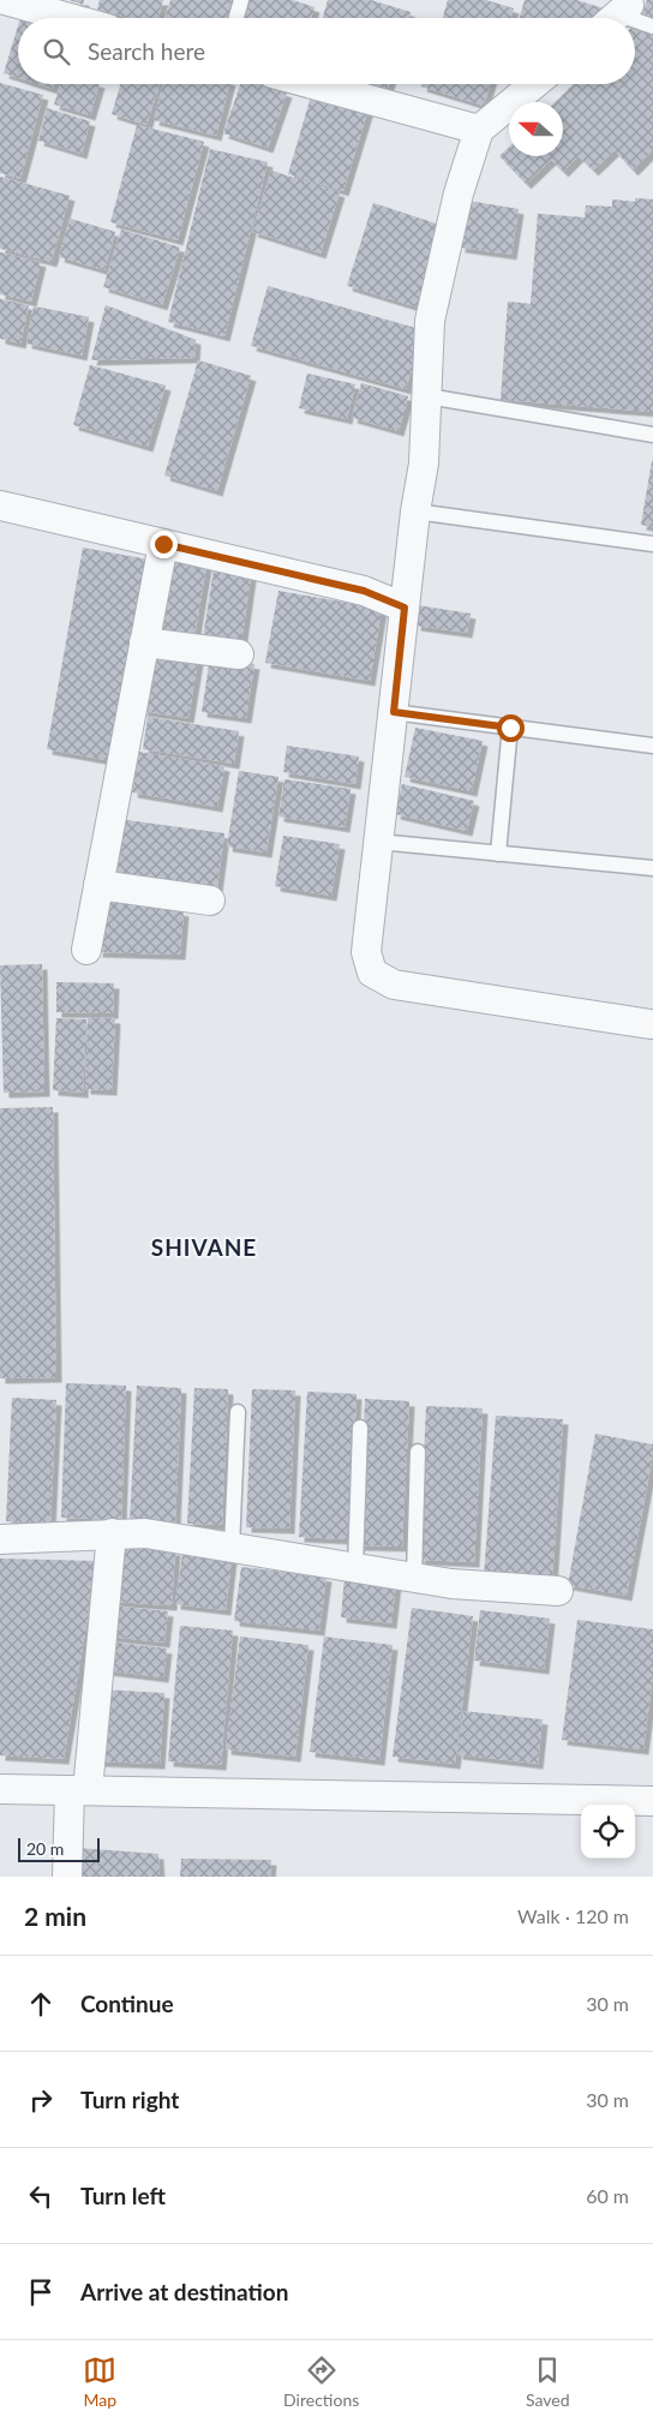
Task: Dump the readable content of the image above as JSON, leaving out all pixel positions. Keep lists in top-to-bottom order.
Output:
{
  "districts": ["SHIVANE"],
  "scale_bar": "20 m",
  "north": "left",
  "page": {
    "search": "Search here",
    "scale": "20 m",
    "heading": ["2 min", "Walk · 120 m"],
    "list": [
      ["Continue", "30 m"],
      ["Turn right", "30 m"],
      ["Turn left", "60 m"],
      "Arrive at destination"
    ],
    "nav": ["Map", "Directions", "Saved"]
  }
}
